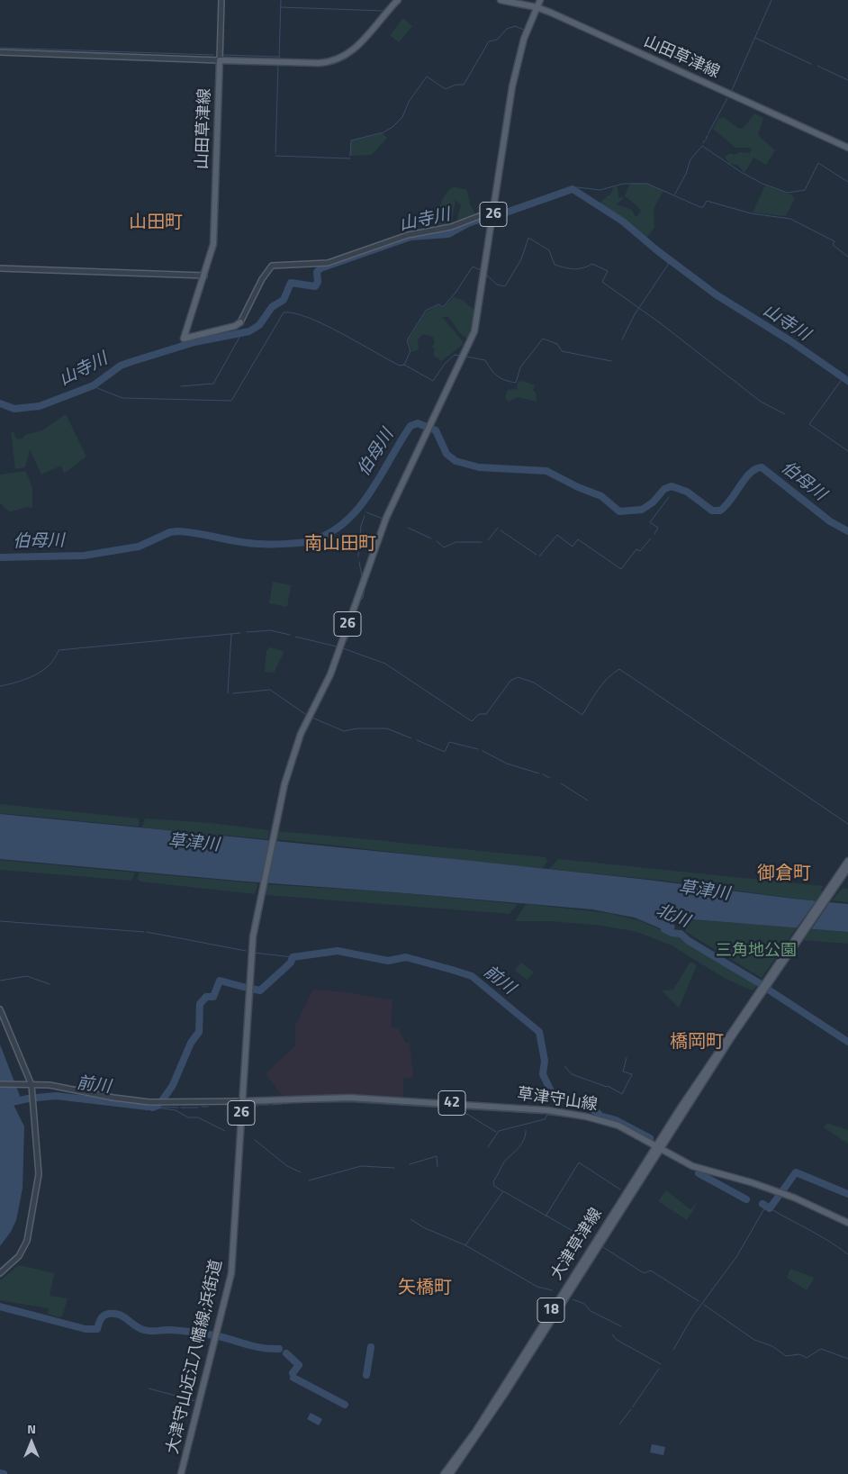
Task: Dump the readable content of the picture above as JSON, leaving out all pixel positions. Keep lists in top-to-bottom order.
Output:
{
  "streets": {
    "main road": [
      "山田草津線",
      "26",
      "草津守山線",
      "42",
      "大津草津線",
      "18",
      "大津守山近江八幡線;浜街道"
    ]
  },
  "crossings": [
    ["山田草津線", "大津守山近江八幡線;浜街道"],
    ["草津守山線", "大津草津線"],
    ["草津守山線", "大津守山近江八幡線;浜街道"]
  ],
  "districts": [
    "山田町",
    "南山田町",
    "御倉町",
    "橋岡町",
    "矢橋町"
  ],
  "water": [
    "山寺川",
    "伯母川",
    "草津川",
    "北川",
    "前川"
  ],
  "parks": ["三角地公園"],
  "north": "top"
}
